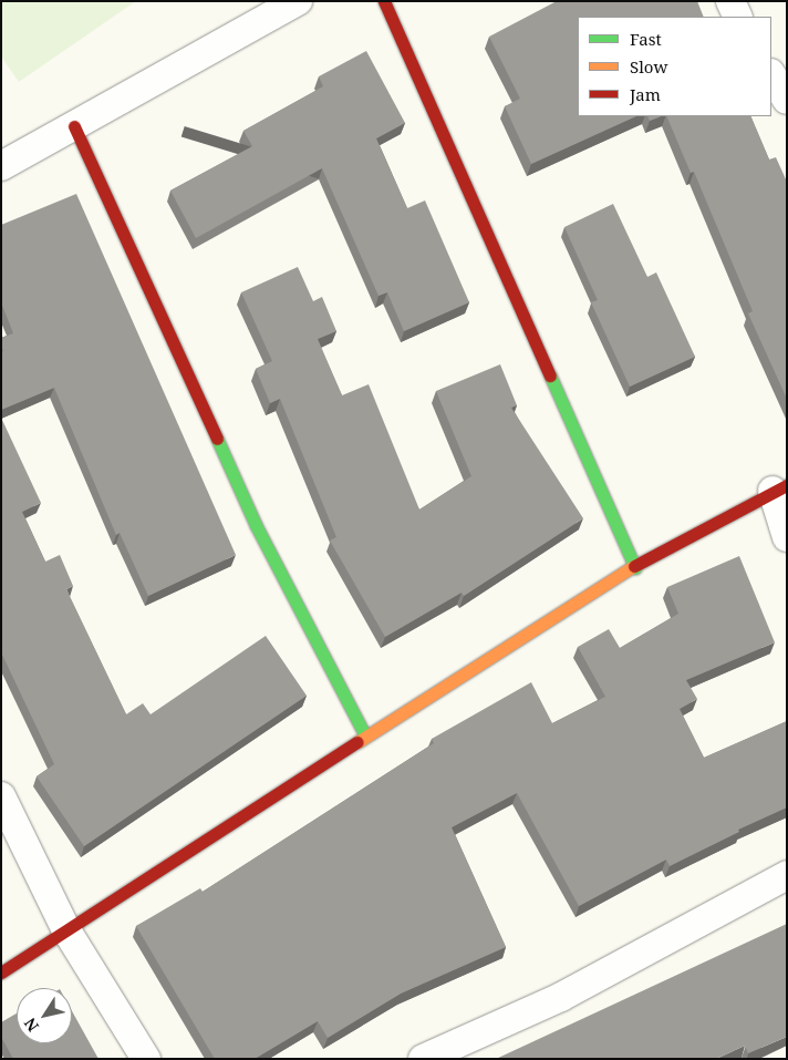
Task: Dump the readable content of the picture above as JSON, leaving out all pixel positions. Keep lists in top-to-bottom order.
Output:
{
  "legend": ["Fast", "Slow", "Jam"],
  "north": "bottom left"
}
